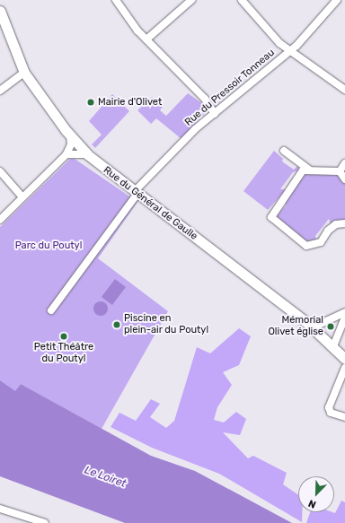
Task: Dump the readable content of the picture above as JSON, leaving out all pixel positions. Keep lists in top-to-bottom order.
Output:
{
  "streets": {
    "main road": ["Rue du Général de Gaulle"],
    "street": ["Rue du Pressoir Tonneau"]
  },
  "crossings": [
    ["Rue du Pressoir Tonneau", "Rue du Général de Gaulle"]
  ],
  "water": ["Le Loiret"],
  "parks": ["Parc du Poutyl"],
  "places": [
    "Mairie d'Olivet",
    "Piscine en plein-air du Poutyl",
    "Mémorial Olivet église",
    "Petit Théâtre du Poutyl"
  ],
  "north": "bottom left"
}
